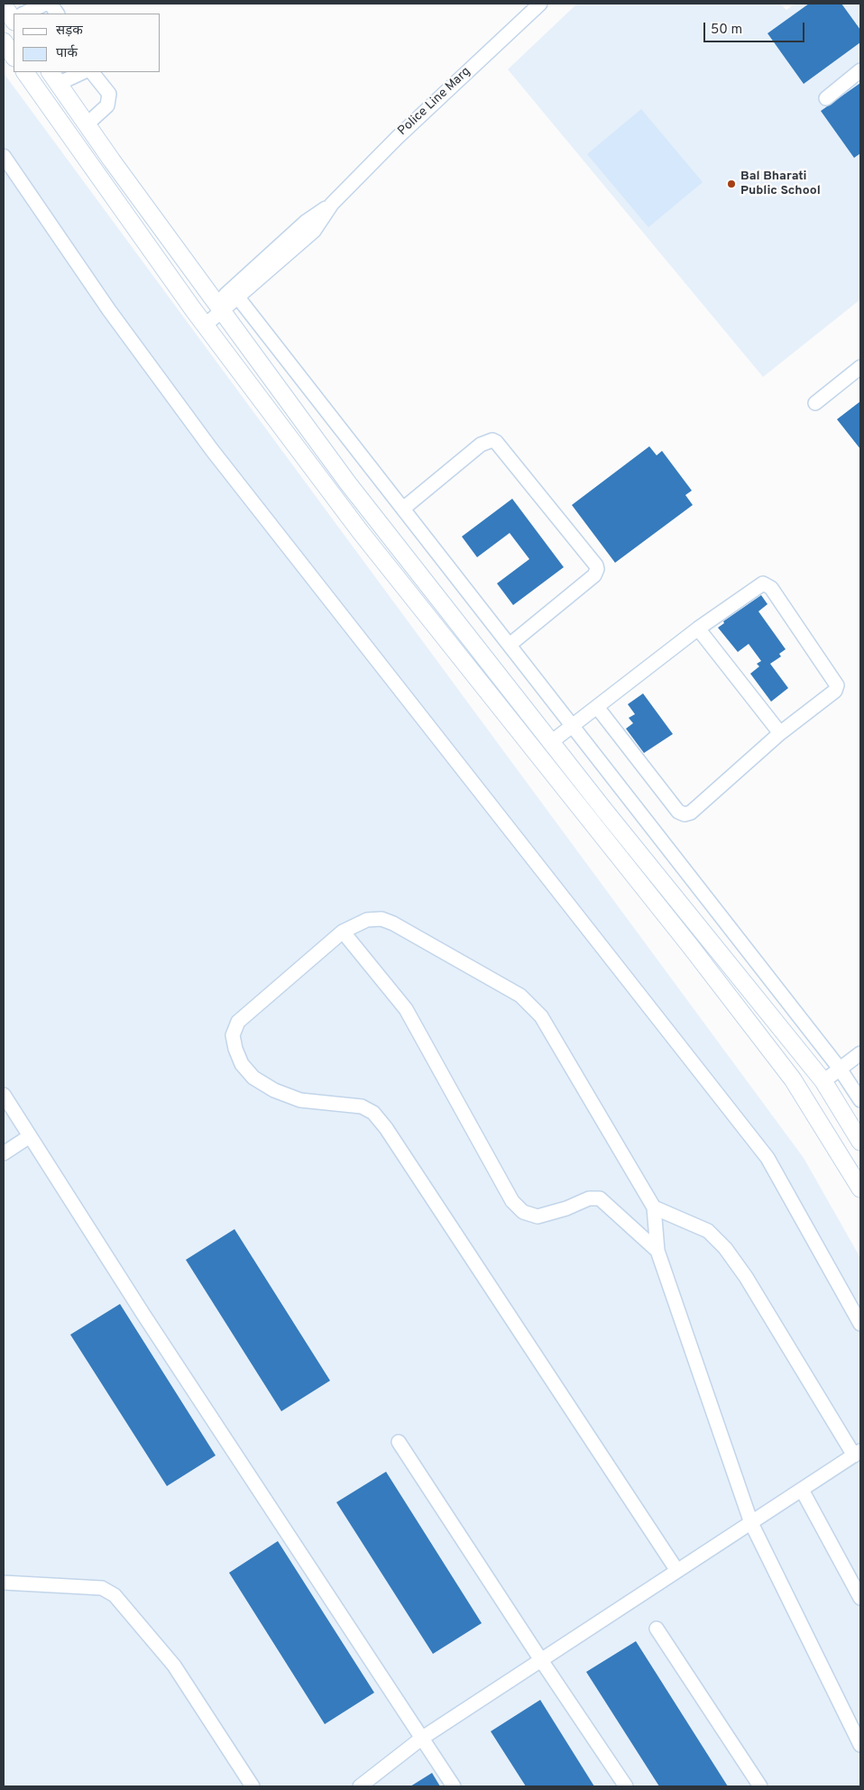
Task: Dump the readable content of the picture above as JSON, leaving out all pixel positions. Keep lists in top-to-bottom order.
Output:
{
  "streets": {
    "street": ["Police Line Marg"]
  },
  "places": ["Bal Bharati Public School"],
  "legend": ["सड़क", "पार्क"],
  "scale_bar": "50 m"
}
